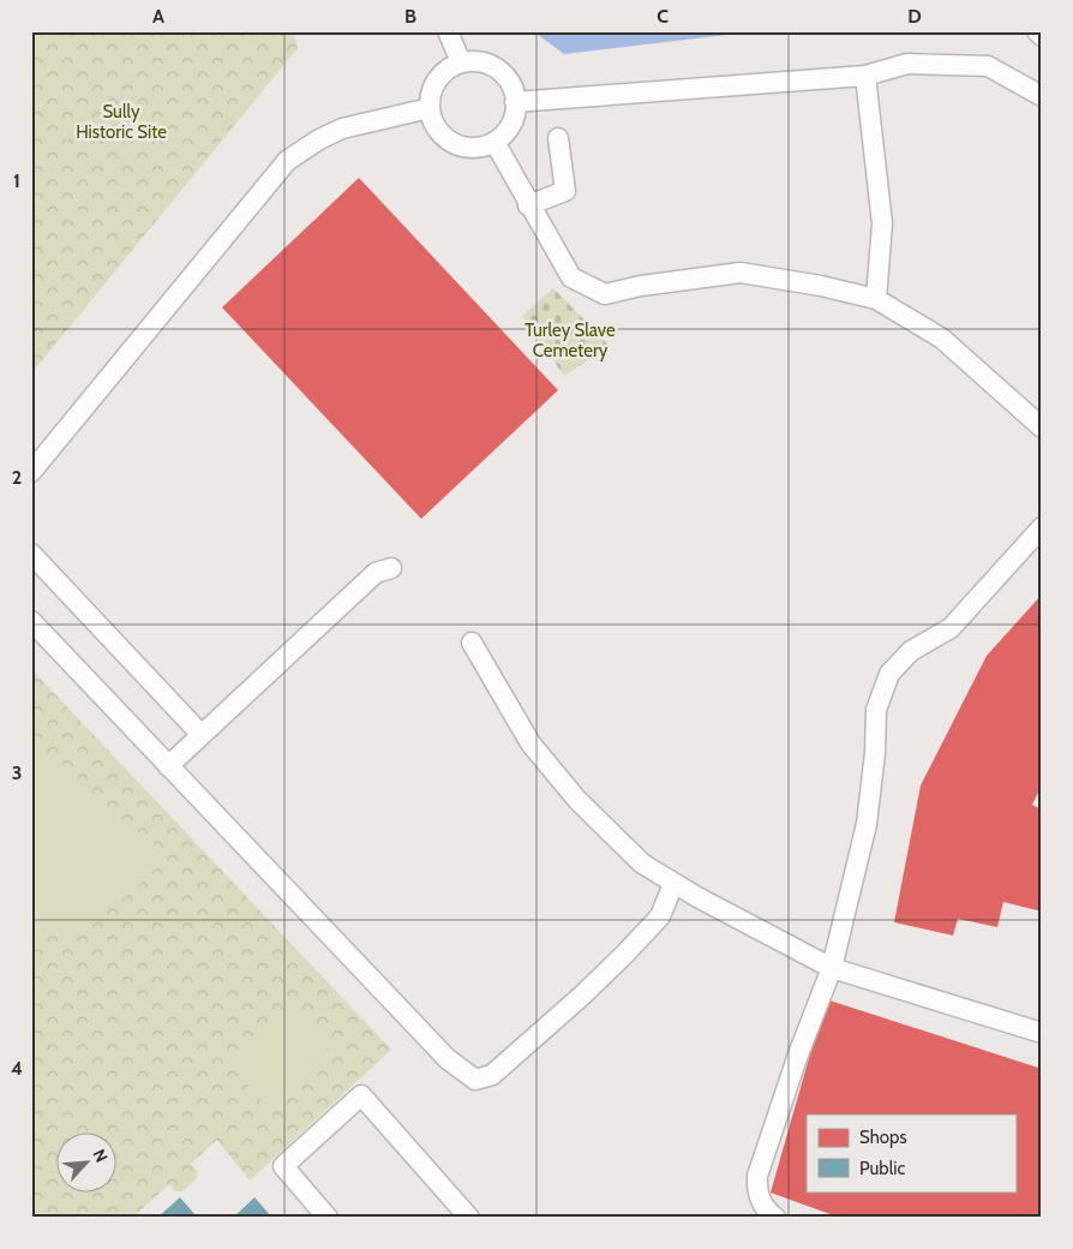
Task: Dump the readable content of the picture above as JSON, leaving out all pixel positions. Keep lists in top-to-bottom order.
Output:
{
  "parks": ["Sully Historic Site", "Turley Slave Cemetery"],
  "legend": ["Shops", "Public"],
  "north": "top right",
  "grid": {
    "columns": [
      "A",
      "B",
      "C",
      "D"
    ],
    "rows": [
      "1",
      "2",
      "3",
      "4"
    ]
  }
}
